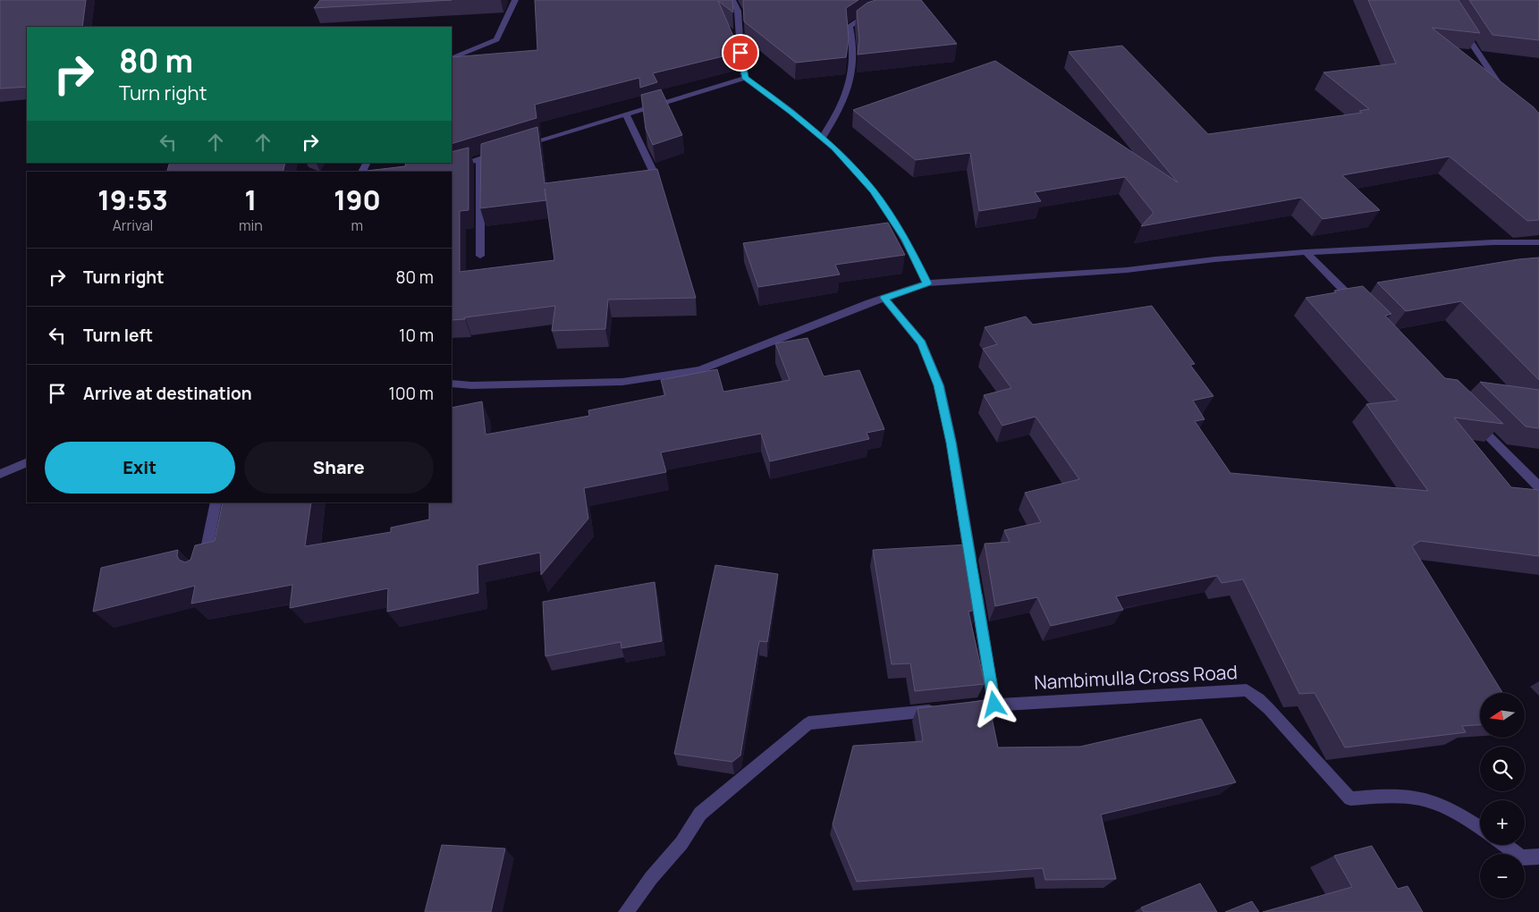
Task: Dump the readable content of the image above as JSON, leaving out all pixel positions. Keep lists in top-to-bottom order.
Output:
{
  "streets": {
    "street": ["Nambimulla Cross Road"]
  },
  "north": "left",
  "page": {
    "turn": ["80 m", "Turn right"],
    "eta": [
      "19:53",
      "Arrival",
      "1",
      "min",
      "190",
      "m"
    ],
    "list": [
      {
        "name": "Turn right",
        "value": "80 m"
      },
      {
        "name": "Turn left",
        "value": "10 m"
      },
      {
        "name": "Arrive at destination",
        "value": "100 m"
      }
    ],
    "buttons": ["Exit", "Share"],
    "map_buttons": ["+", "−"]
  }
}
